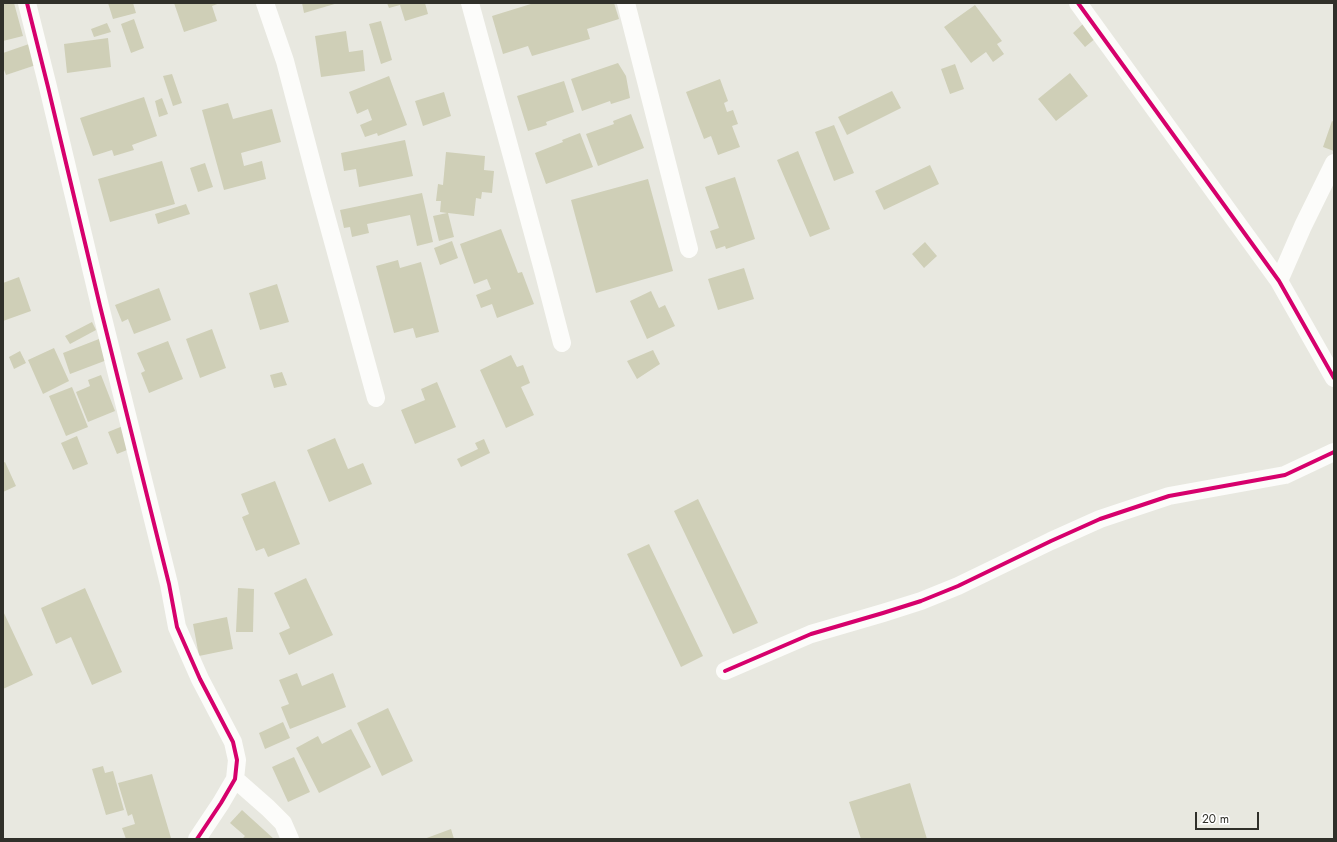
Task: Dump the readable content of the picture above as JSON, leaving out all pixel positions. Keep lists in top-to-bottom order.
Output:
{
  "scale_bar": "20 m"
}
